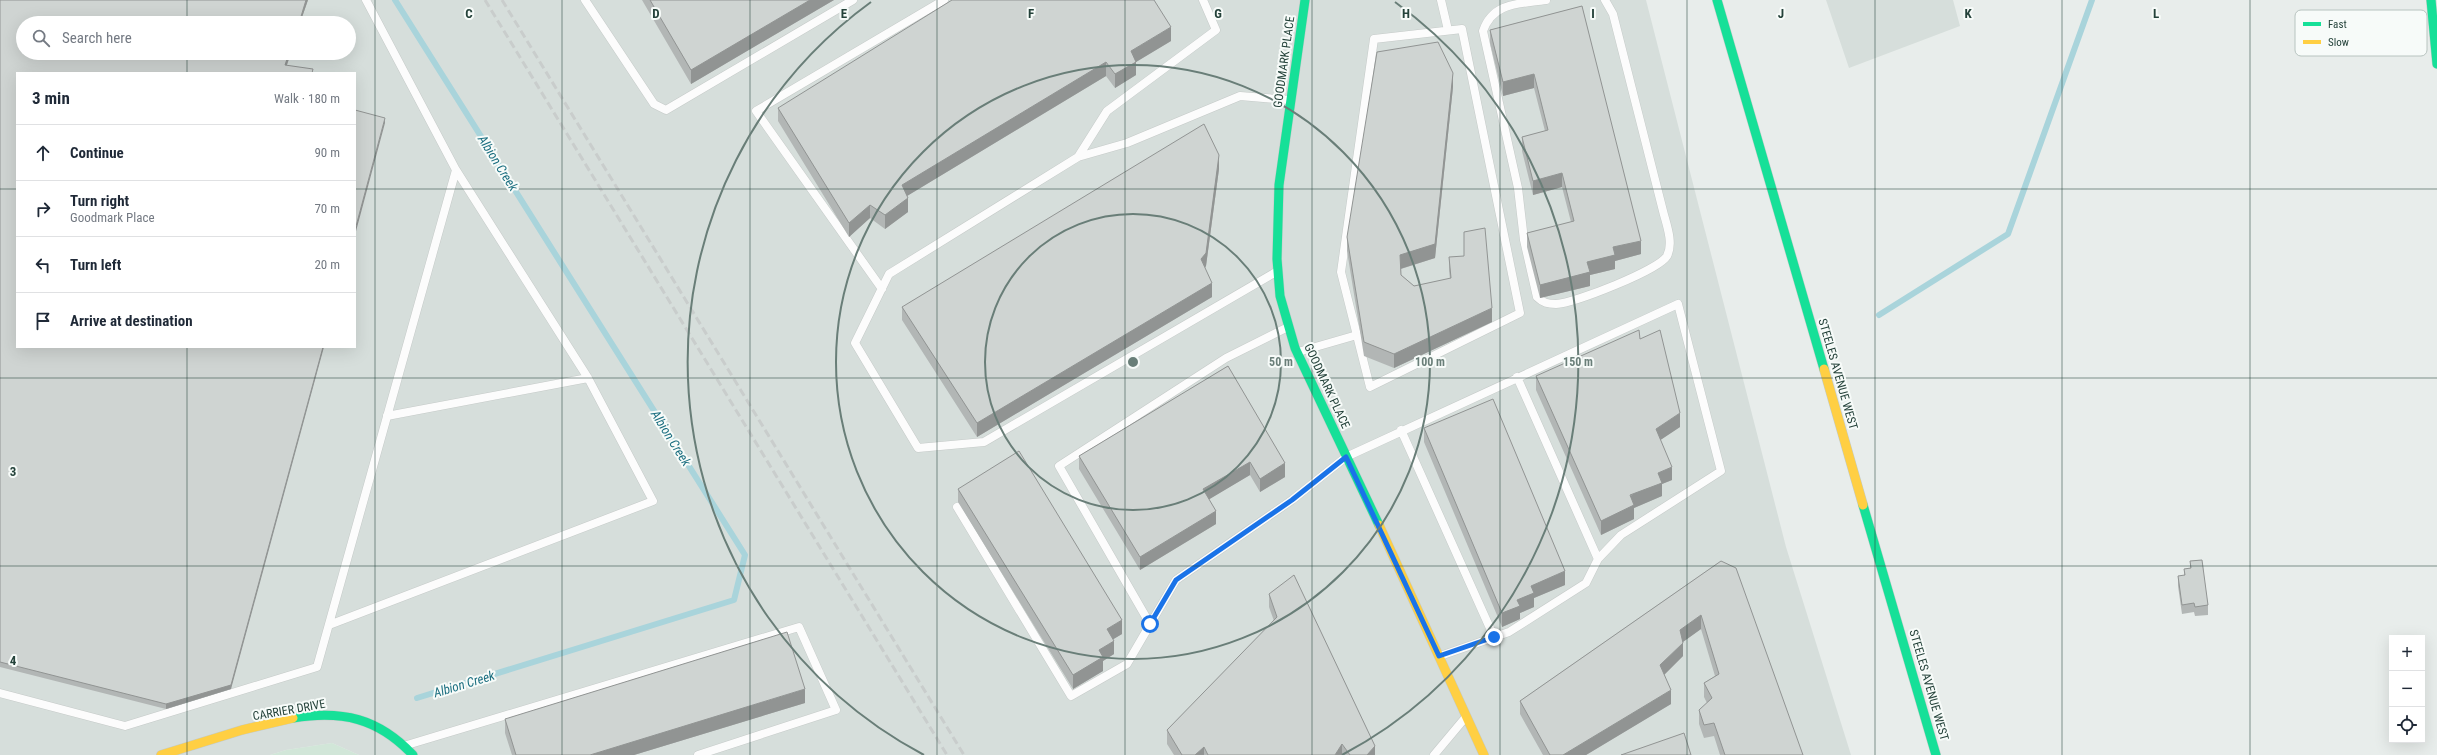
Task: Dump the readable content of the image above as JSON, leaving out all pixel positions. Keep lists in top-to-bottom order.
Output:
{
  "streets": {
    "main road": ["GOODMARK PLACE", "STEELES AVENUE WEST", "CARRIER DRIVE"]
  },
  "water": ["Albion Creek"],
  "legend": ["Fast", "Slow"],
  "page": {
    "search": "Search here",
    "heading": ["3 min", "Walk · 180 m"],
    "list": [
      ["Continue", "90 m"],
      ["Turn right", "Goodmark Place", "70 m"],
      ["Turn left", "20 m"],
      "Arrive at destination"
    ],
    "map_buttons": ["+", "−"]
  },
  "grid": {
    "columns": [
      "C",
      "D",
      "E",
      "F",
      "G",
      "H",
      "I",
      "J",
      "K",
      "L"
    ],
    "rows": ["3", "4"]
  },
  "rings": ["50 m", "100 m", "150 m"]
}
